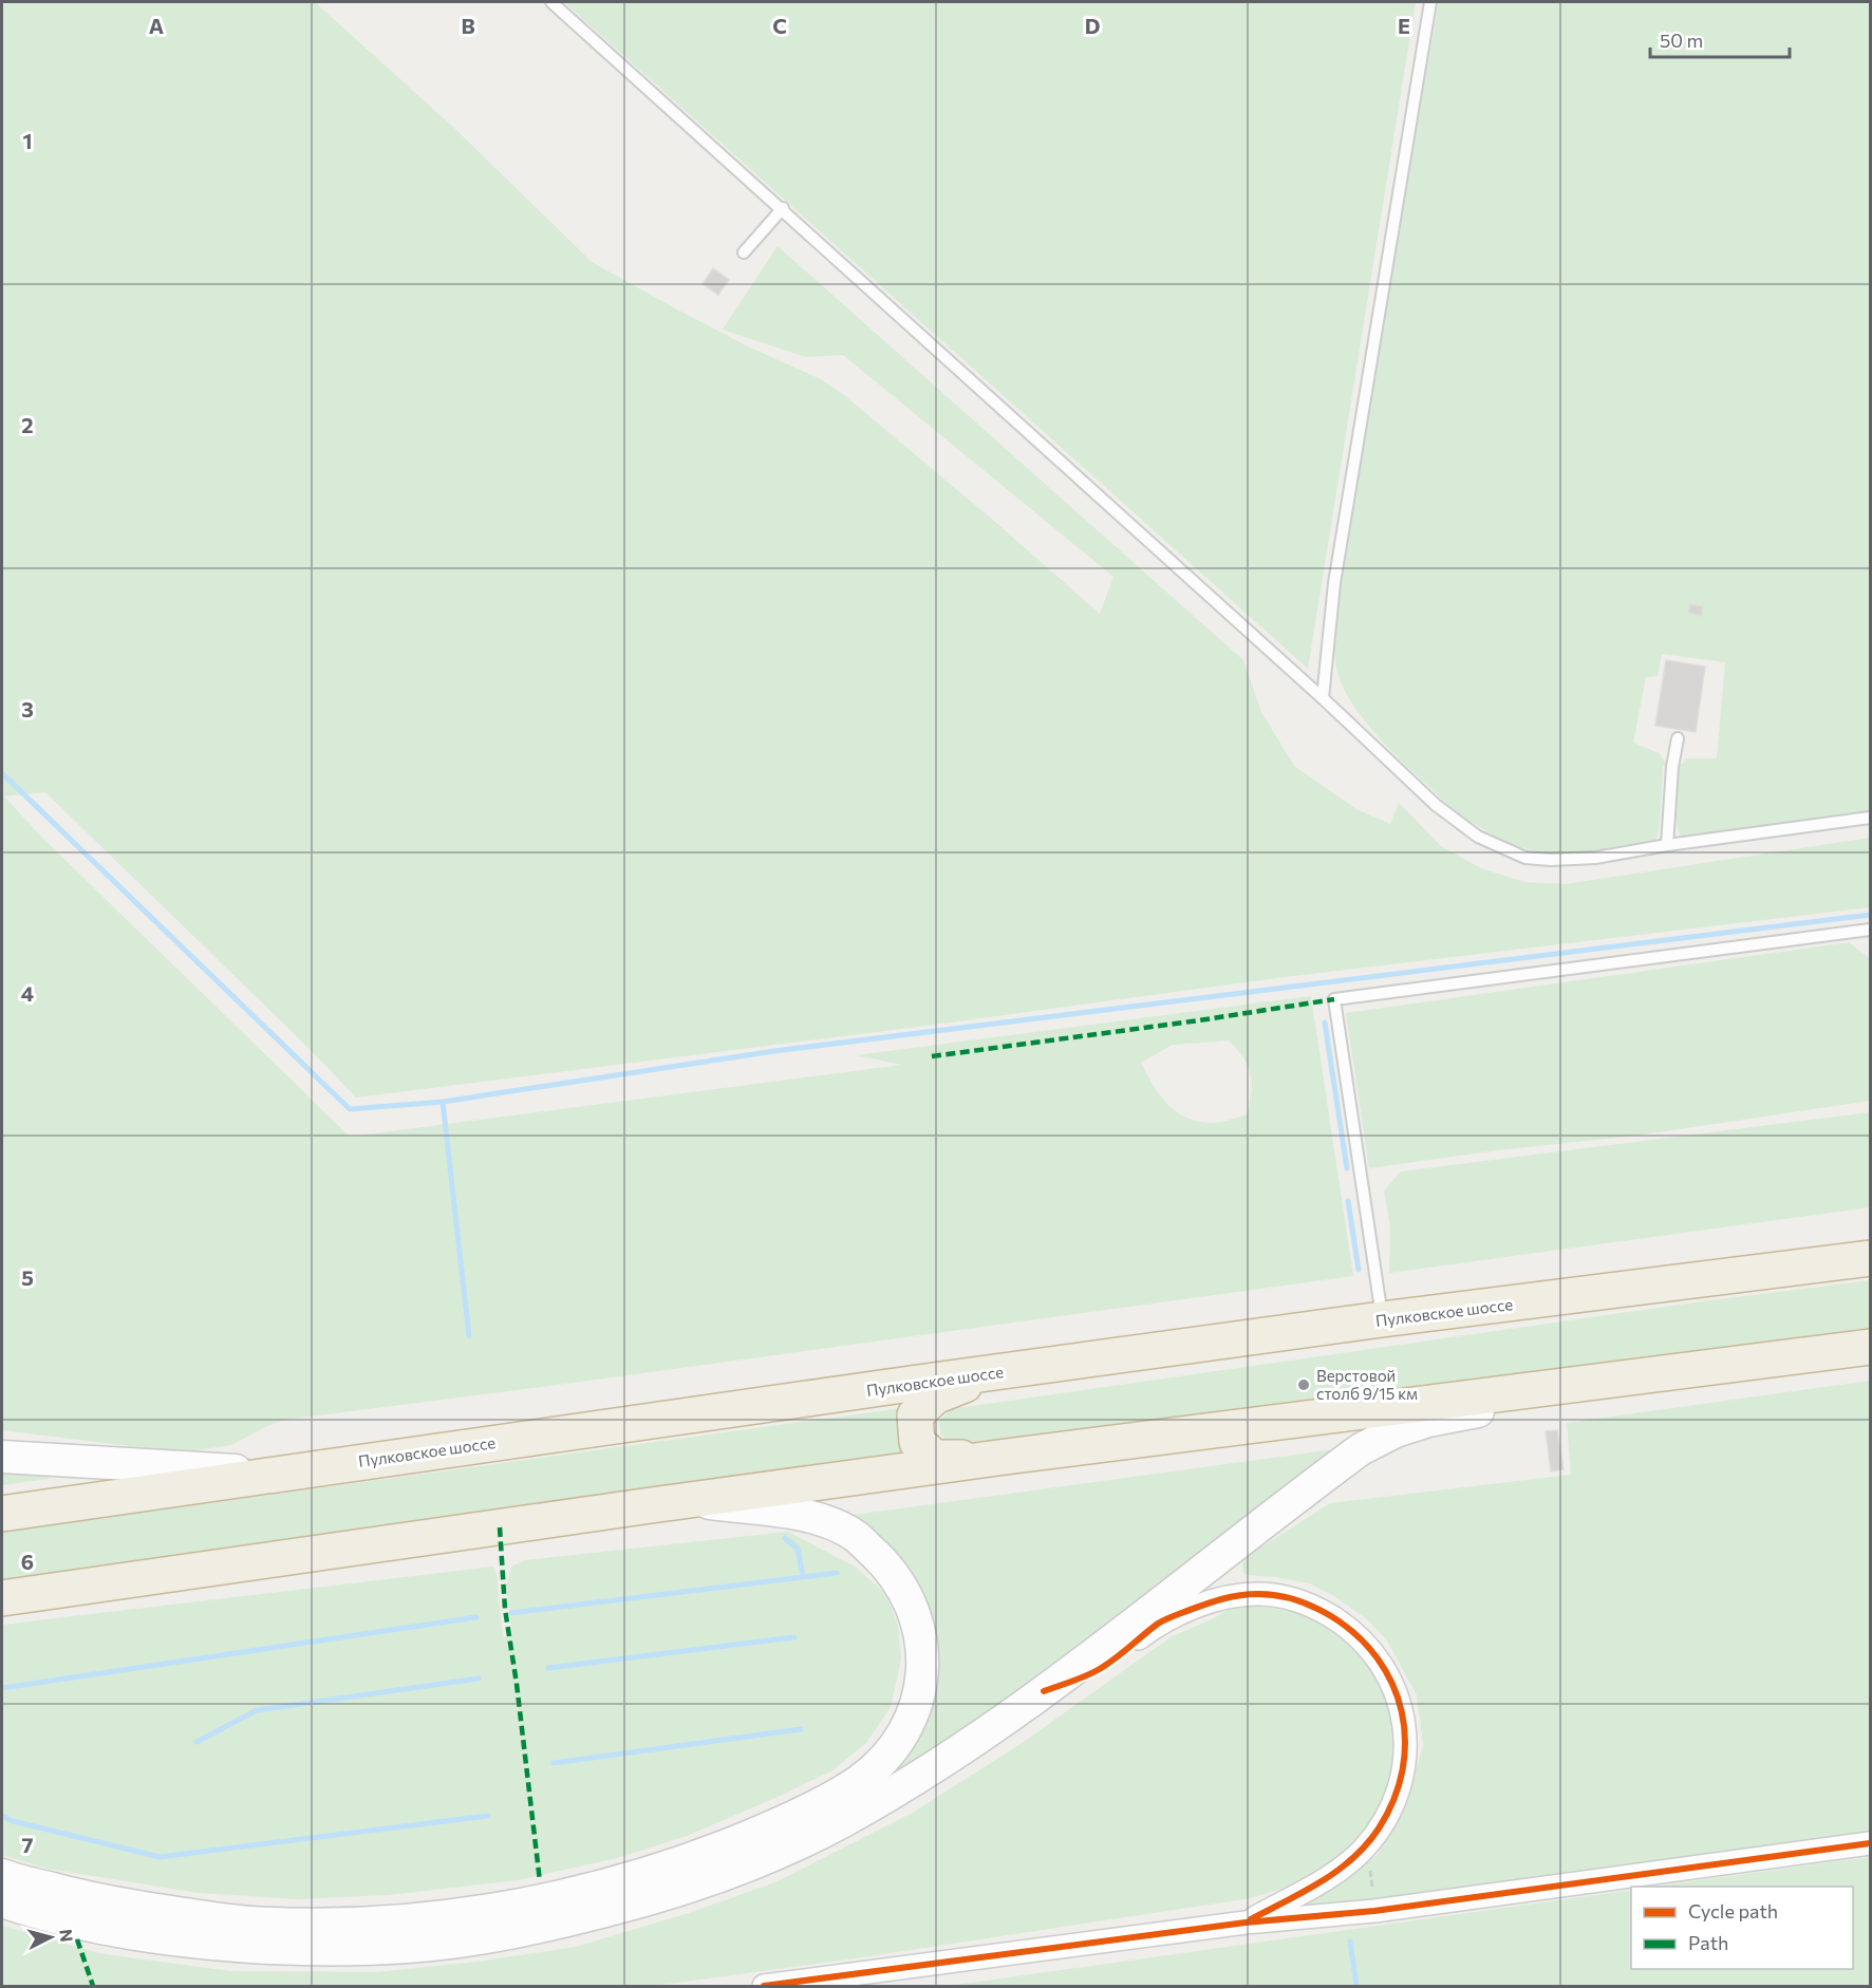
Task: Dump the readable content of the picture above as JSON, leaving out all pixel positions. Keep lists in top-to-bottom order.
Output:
{
  "streets": {
    "highway": ["Пулковское шоссе"]
  },
  "places": ["Верстовой столб 9/15 км"],
  "legend": ["Cycle path", "Path"],
  "scale_bar": "50 m",
  "north": "right",
  "grid": {
    "columns": [
      "A",
      "B",
      "C",
      "D",
      "E"
    ],
    "rows": [
      "1",
      "2",
      "3",
      "4",
      "5",
      "6",
      "7"
    ]
  }
}
